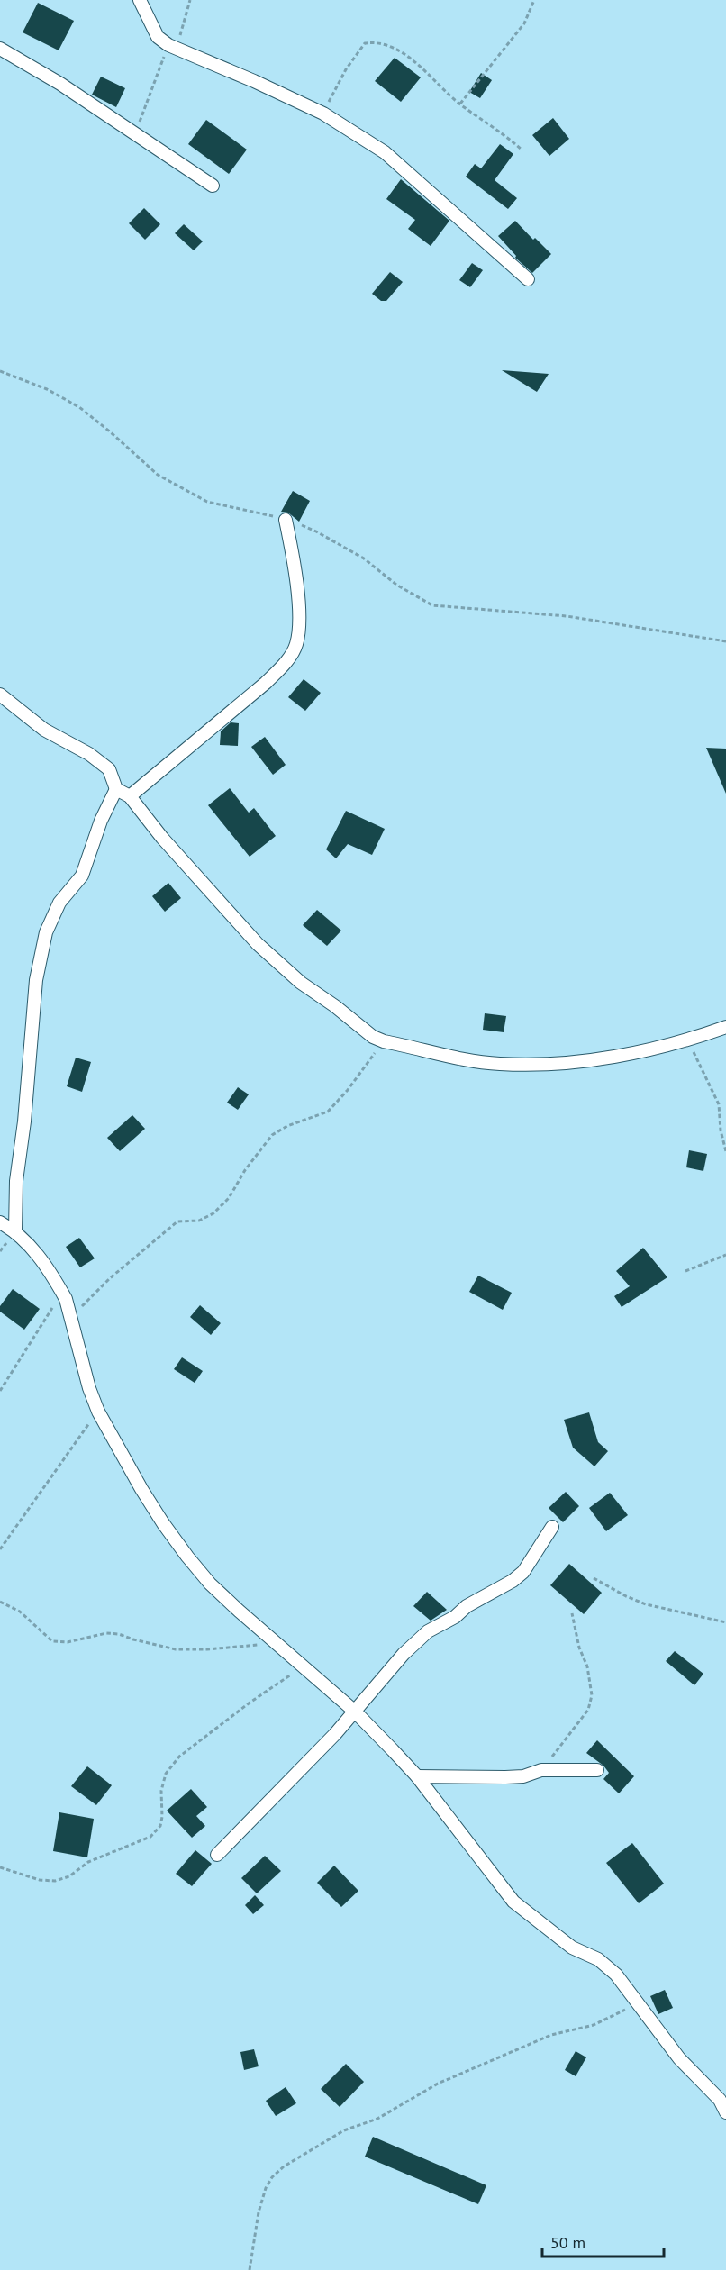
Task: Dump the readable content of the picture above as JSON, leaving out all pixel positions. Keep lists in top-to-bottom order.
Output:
{
  "scale_bar": "50 m"
}
